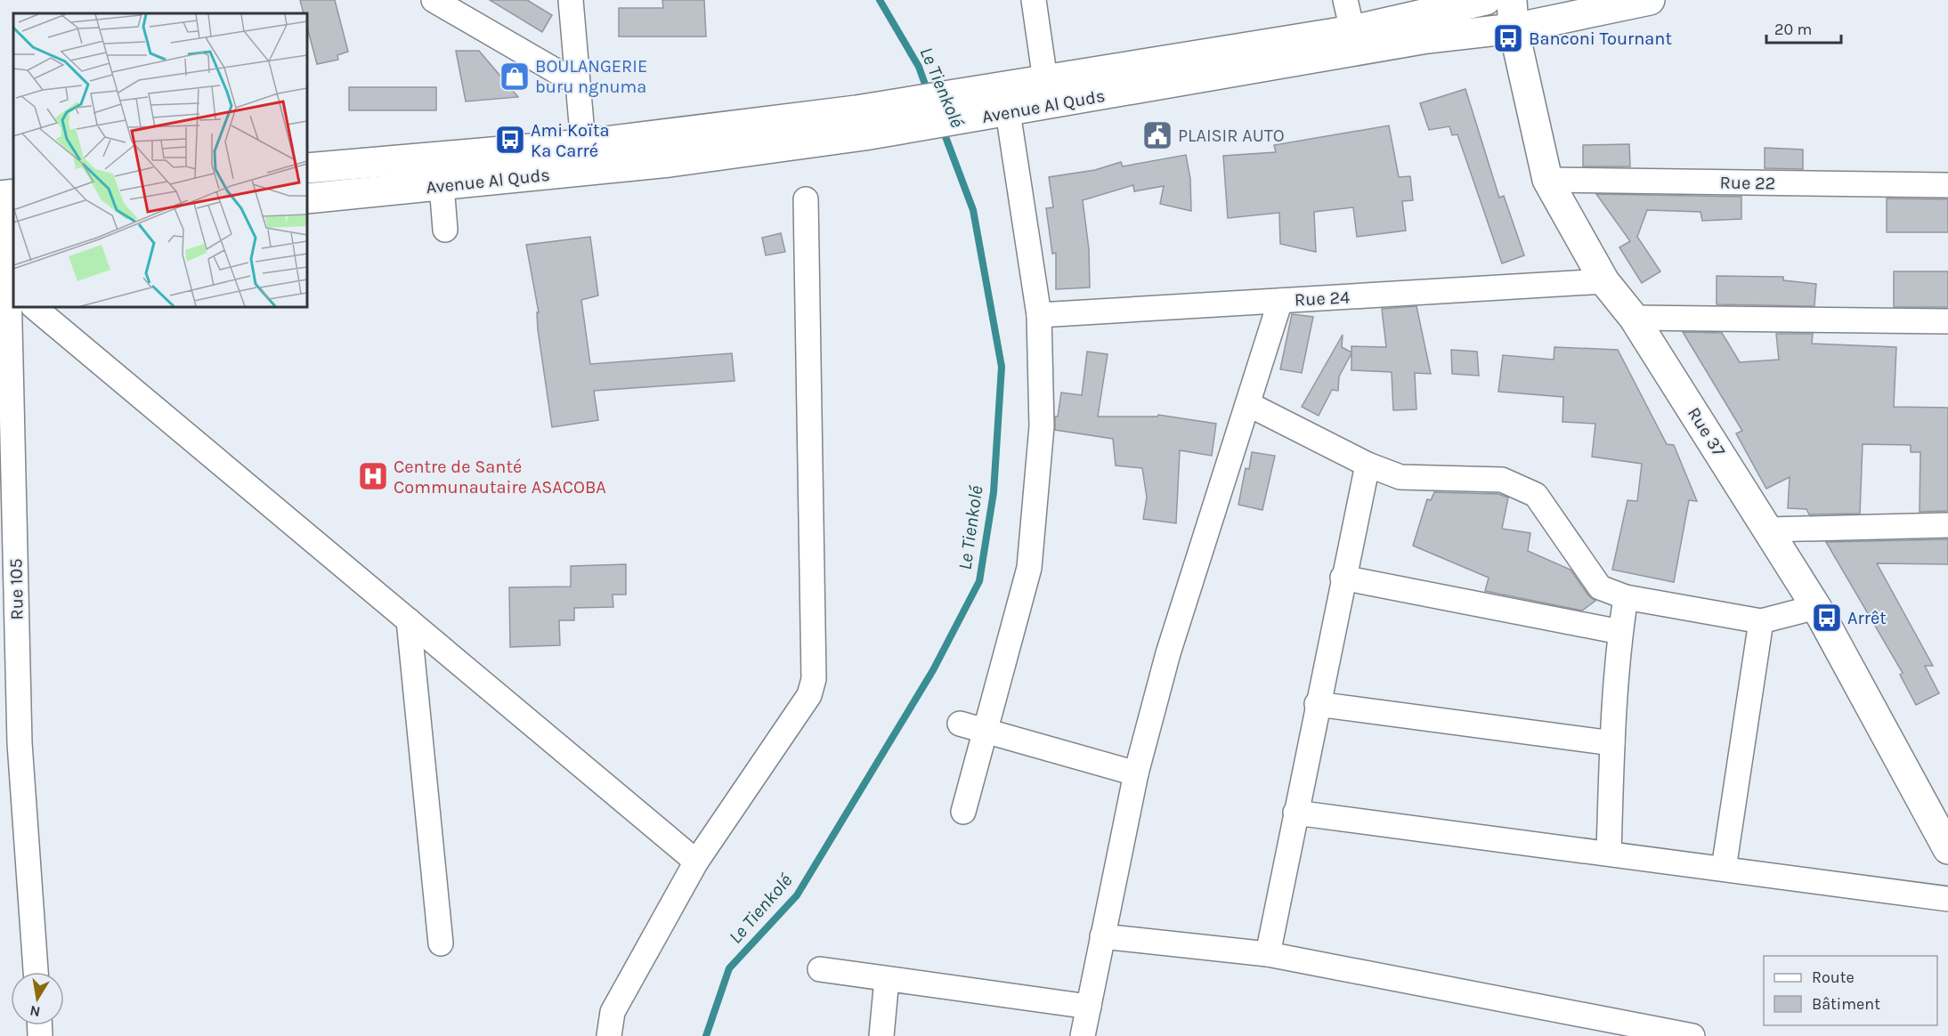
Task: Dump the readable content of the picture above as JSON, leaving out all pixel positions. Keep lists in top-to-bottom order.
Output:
{
  "streets": {
    "main road": ["Avenue Al Quds", "Rue 37"],
    "street": ["Rue 22", "Rue 24", "Rue 105"]
  },
  "crossings": [
    ["Avenue Al Quds", "Rue 37"],
    ["Rue 22", "Rue 37"],
    ["Rue 24", "Rue 37"]
  ],
  "water": ["Le Tienkolé"],
  "places": {
    "bus stop": ["Banconi Tournant", "Ami Koïta Ka Carré", "Arrêt"],
    "shop": ["BOULANGERIE buru ngnuma"],
    "public building": ["PLAISIR AUTO"],
    "hospital": ["Centre de Santé Communautaire ASACOBA"]
  },
  "legend": ["Route", "Bâtiment"],
  "scale_bar": "20 m",
  "north": "bottom"
}
